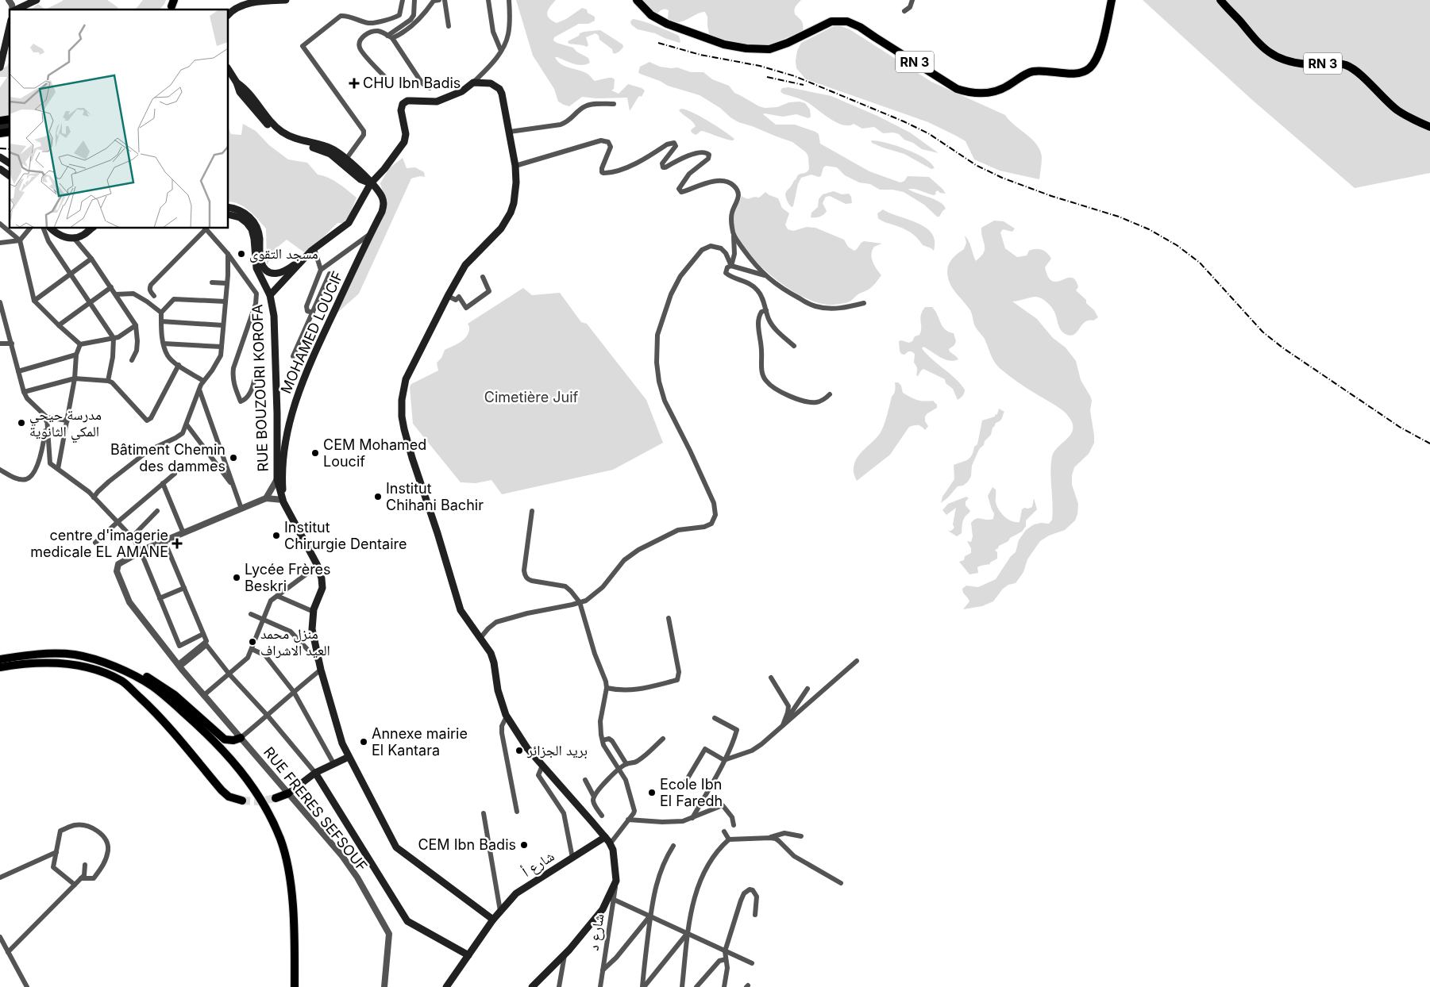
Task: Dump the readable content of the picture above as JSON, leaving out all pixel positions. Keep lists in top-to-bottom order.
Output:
{
  "streets": {
    "main road": [
      "RN 3",
      "MOHAMED LOUCIF",
      "RUE BOUZOURI KOROFA",
      "شارع أ"
    ],
    "street": ["RUE FRERES SEFSOUF", "شارع د"]
  },
  "crossings": [
    ["MOHAMED LOUCIF", "RUE BOUZOURI KOROFA"],
    ["RUE BOUZOURI KOROFA", "شارع أ"]
  ],
  "parks": ["Cimetière Juif"],
  "places": {
    "health": ["CHU Ibn Badis", "centre d'imagerie medicale EL AMANE"],
    "other": [
      "مسجد التقوى",
      "مدرسة حيحي المكي الثانوية",
      "CEM Mohamed Loucif",
      "Bâtiment Chemin des dammes",
      "Institut Chihani Bachir",
      "Institut Chirurgie Dentaire",
      "Lycée Frères Beskri",
      "منزل محمد العيد الاشراف",
      "Annexe mairie El Kantara",
      "بريد الجزائر",
      "Ecole Ibn El Faredh",
      "CEM Ibn Badis"
    ]
  }
}
